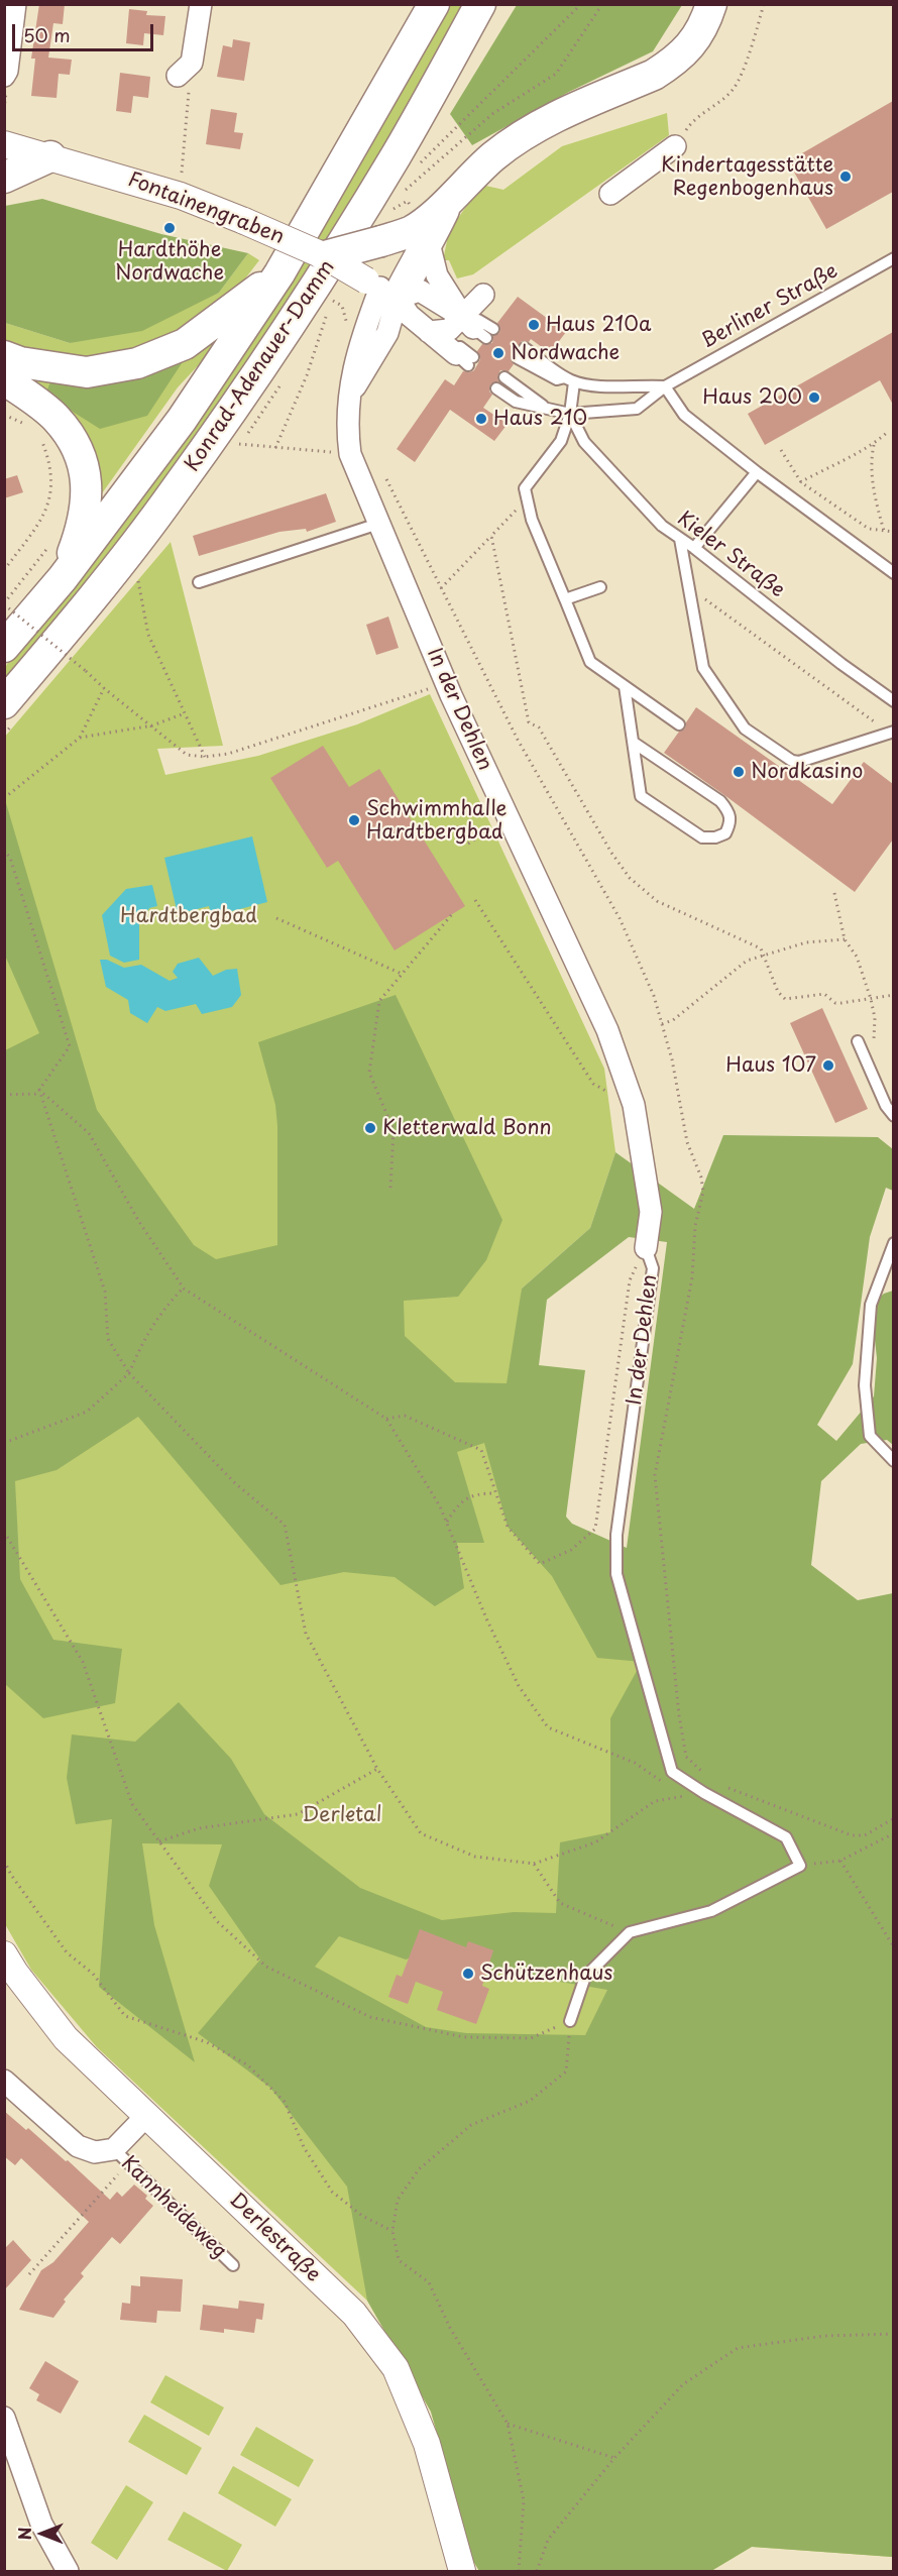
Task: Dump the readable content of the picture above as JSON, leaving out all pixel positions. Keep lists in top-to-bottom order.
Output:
{
  "streets": {
    "main road": ["Konrad-Adenauer-Damm"],
    "street": [
      "Fontainengraben",
      "In der Dehlen",
      "Kannheideweg",
      "Derlestraße"
    ],
    "lane": ["Berliner Straße", "Kieler Straße"]
  },
  "crossings": [
    ["Fontainengraben", "In der Dehlen"],
    ["Berliner Straße", "Kieler Straße"],
    ["Kannheideweg", "Derlestraße"]
  ],
  "parks": ["Hardtbergbad", "Derletal"],
  "places": [
    "Kindertagesstätte Regenbogenhaus",
    "Hardthöhe Nordwache",
    "Haus 210a",
    "Nordwache",
    "Haus 200",
    "Haus 210",
    "Nordkasino",
    "Schwimmhalle Hardtbergbad",
    "Haus 107",
    "Kletterwald Bonn",
    "Schützenhaus"
  ],
  "scale_bar": "50 m",
  "north": "left"
}
